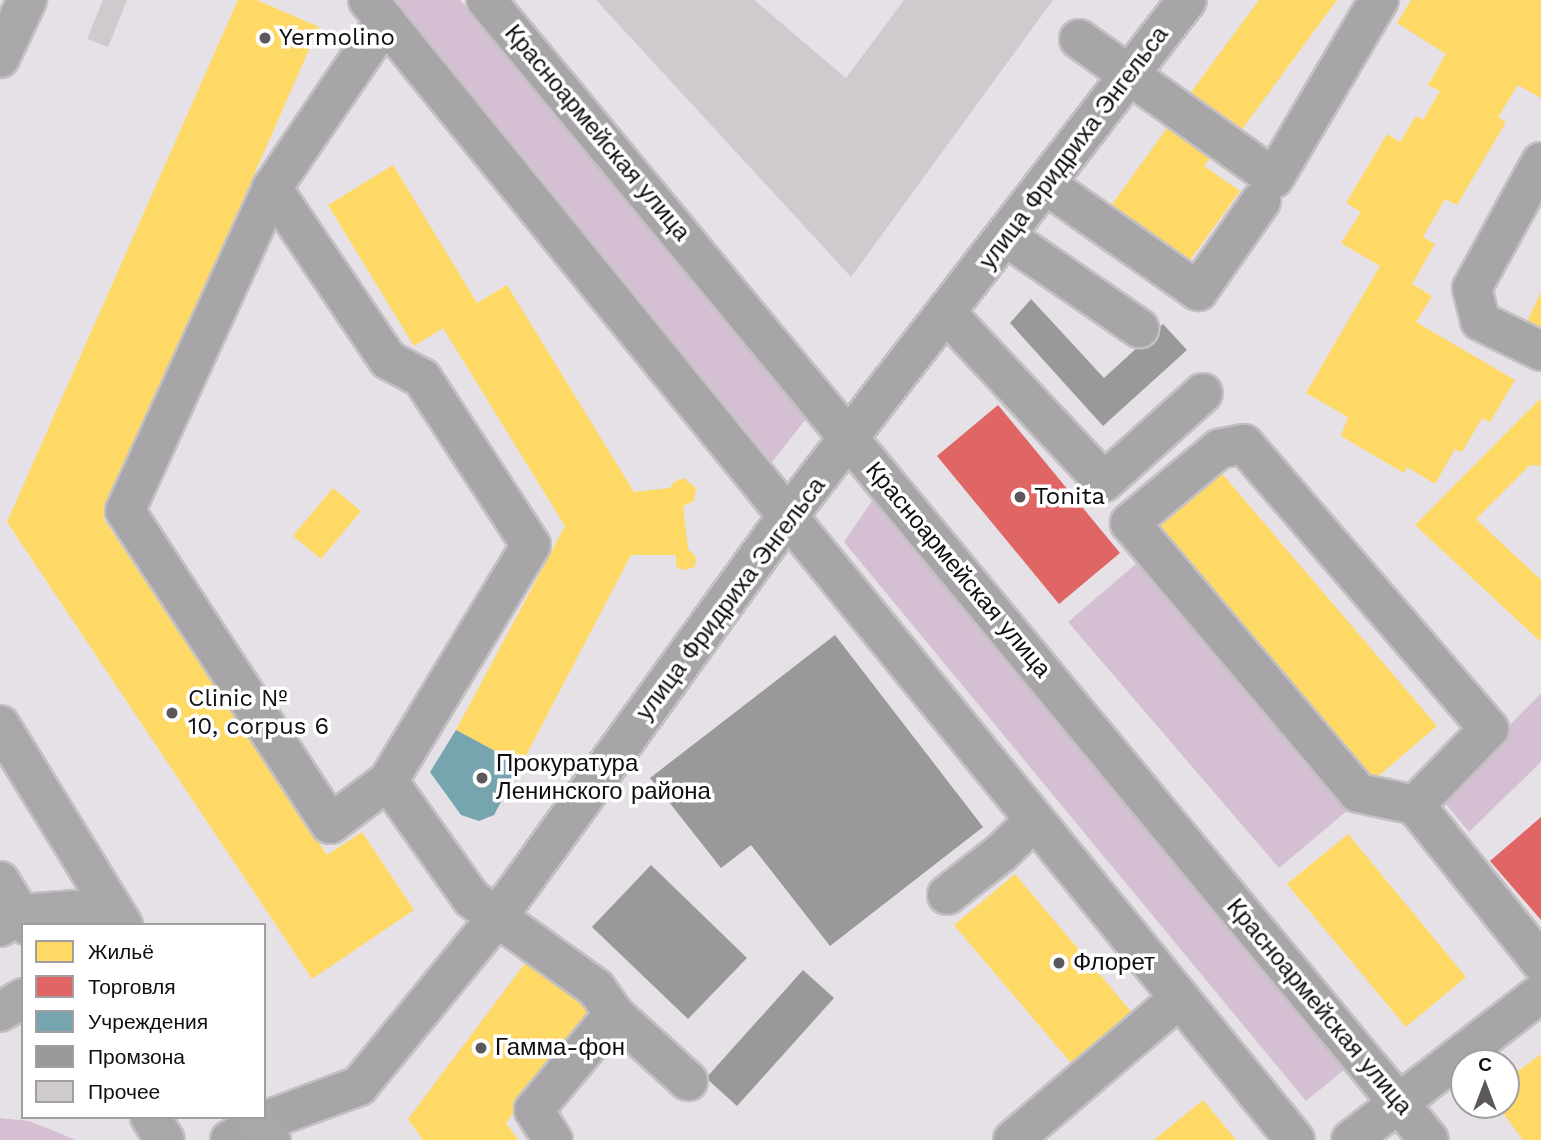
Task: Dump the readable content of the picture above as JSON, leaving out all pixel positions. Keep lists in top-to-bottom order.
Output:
{
  "streets": {
    "street": ["Красноармейская улица", "улица Фридриха Энгельса"]
  },
  "crossings": [
    ["Красноармейская улица", "улица Фридриха Энгельса"]
  ],
  "places": [
    "Yermolino",
    "Tonita",
    "Clinic № 10, corpus 6",
    "Прокуратура Ленинского района",
    "Флорет",
    "Гамма-фон"
  ],
  "legend": [
    "Жильё",
    "Торговля",
    "Учреждения",
    "Промзона",
    "Прочее"
  ],
  "north": "top"
}
